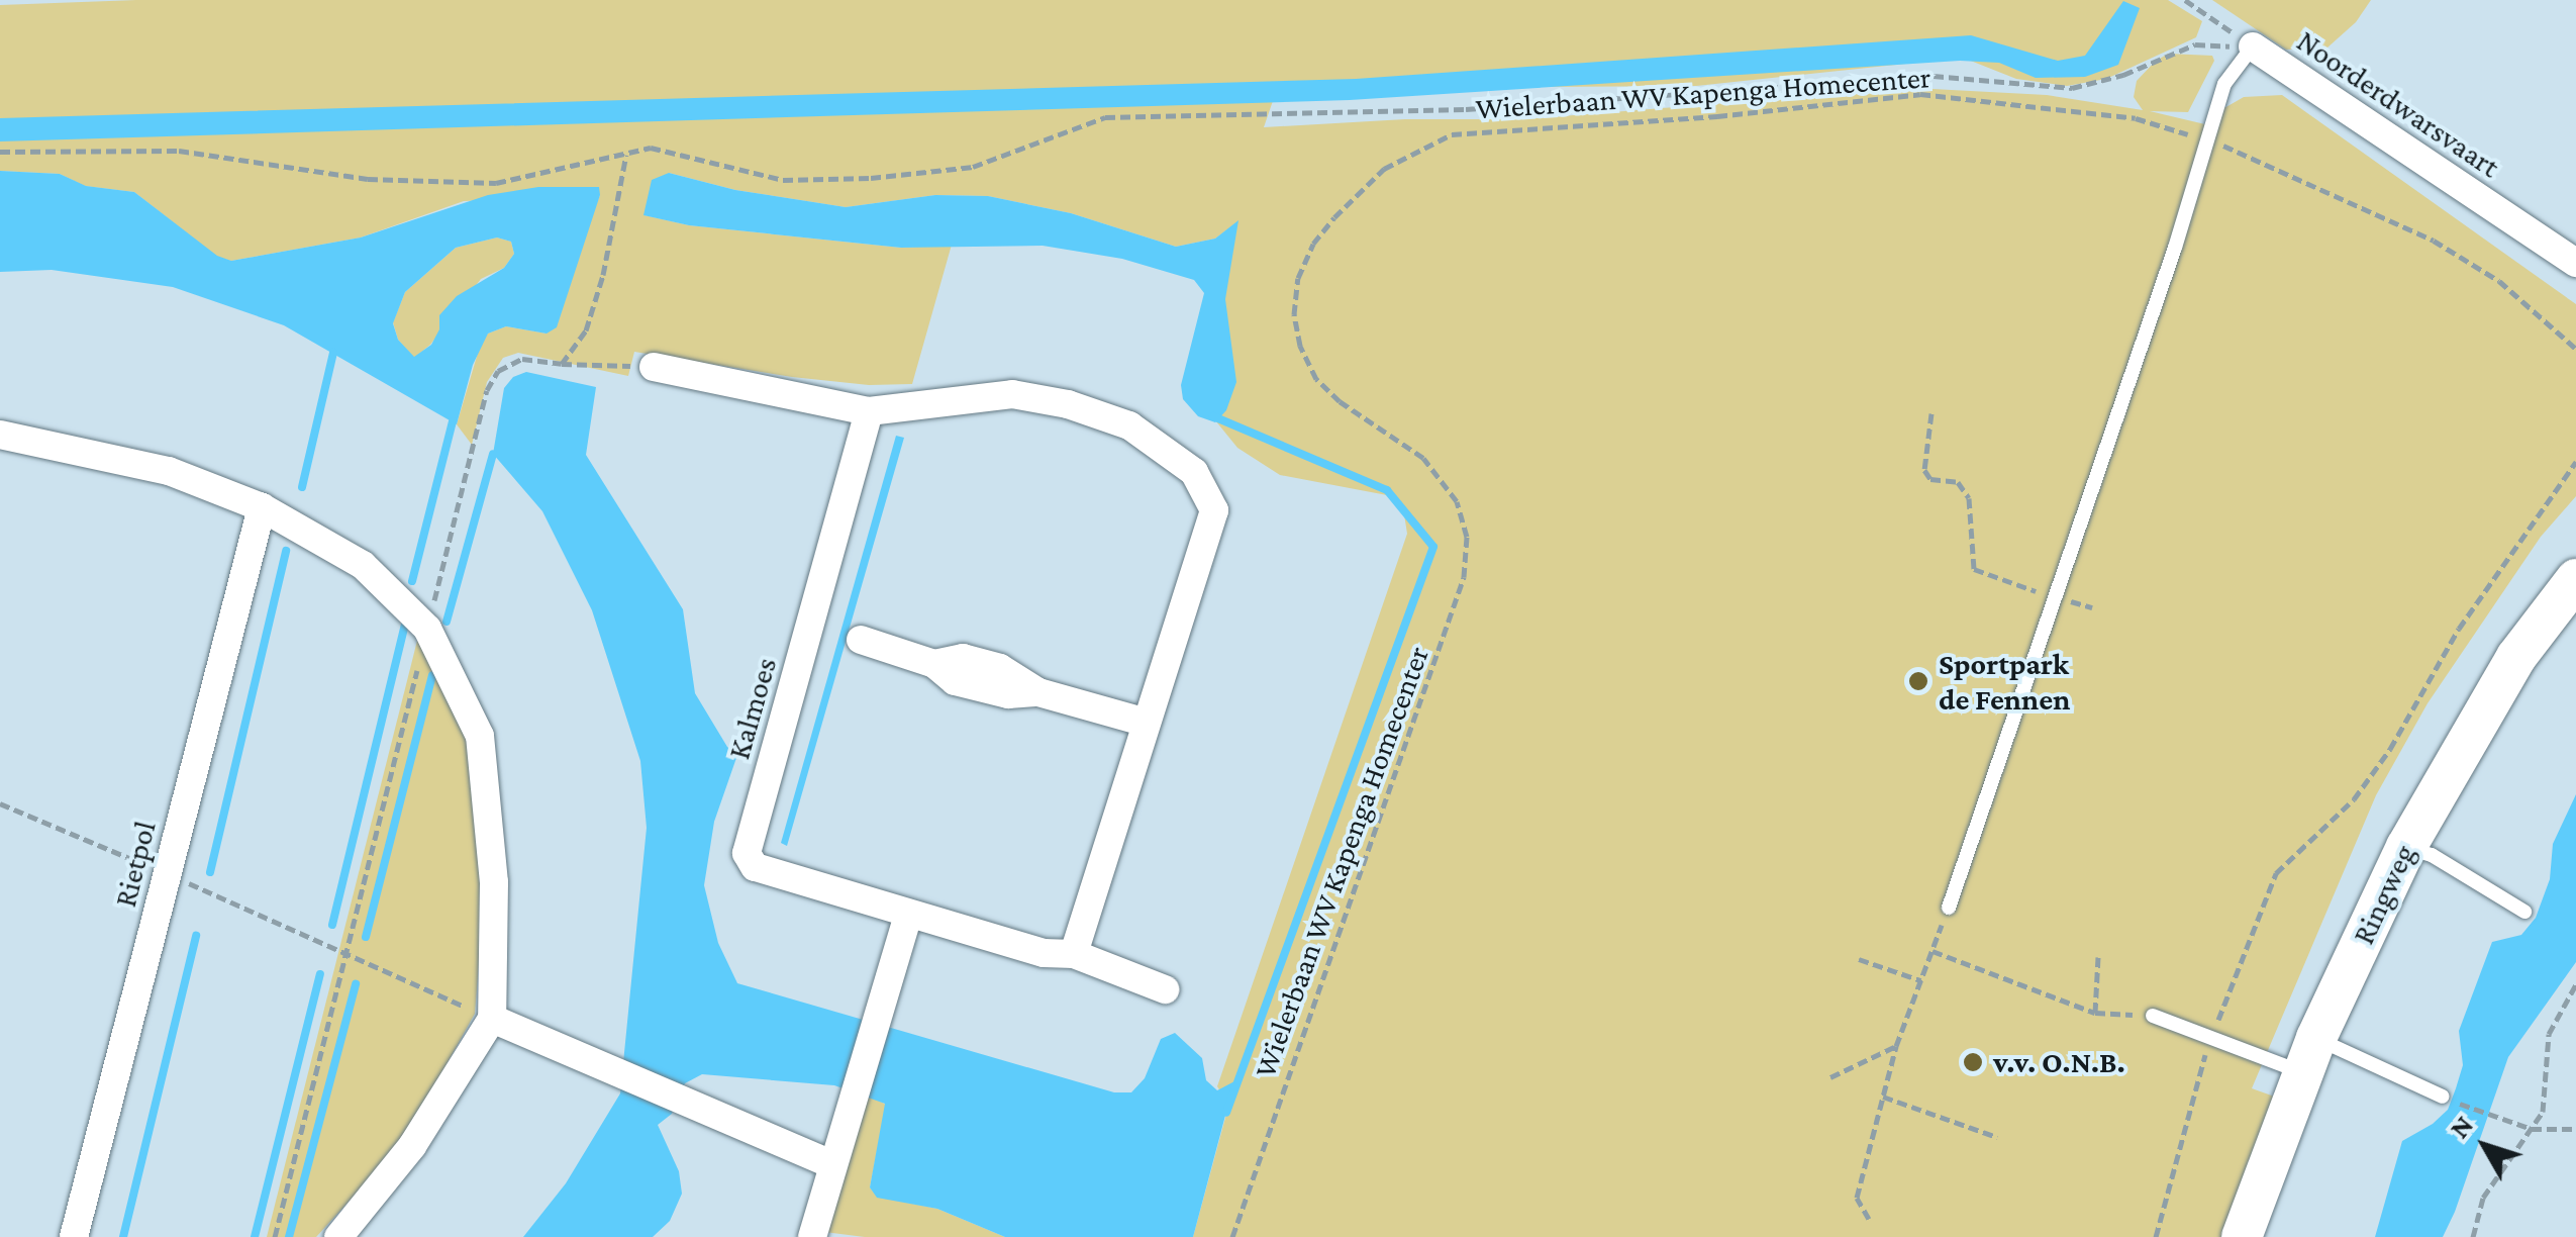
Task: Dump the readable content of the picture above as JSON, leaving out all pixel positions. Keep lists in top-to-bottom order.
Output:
{
  "streets": {
    "main road": ["Ringweg"],
    "street": ["Noorderdwarsvaart", "Kalmoes", "Rietpol"],
    "path": ["Wielerbaan WV Kapenga Homecenter"]
  },
  "places": ["Sportpark de Fennen", "v.v. O.N.B."],
  "north": "top left"
}
